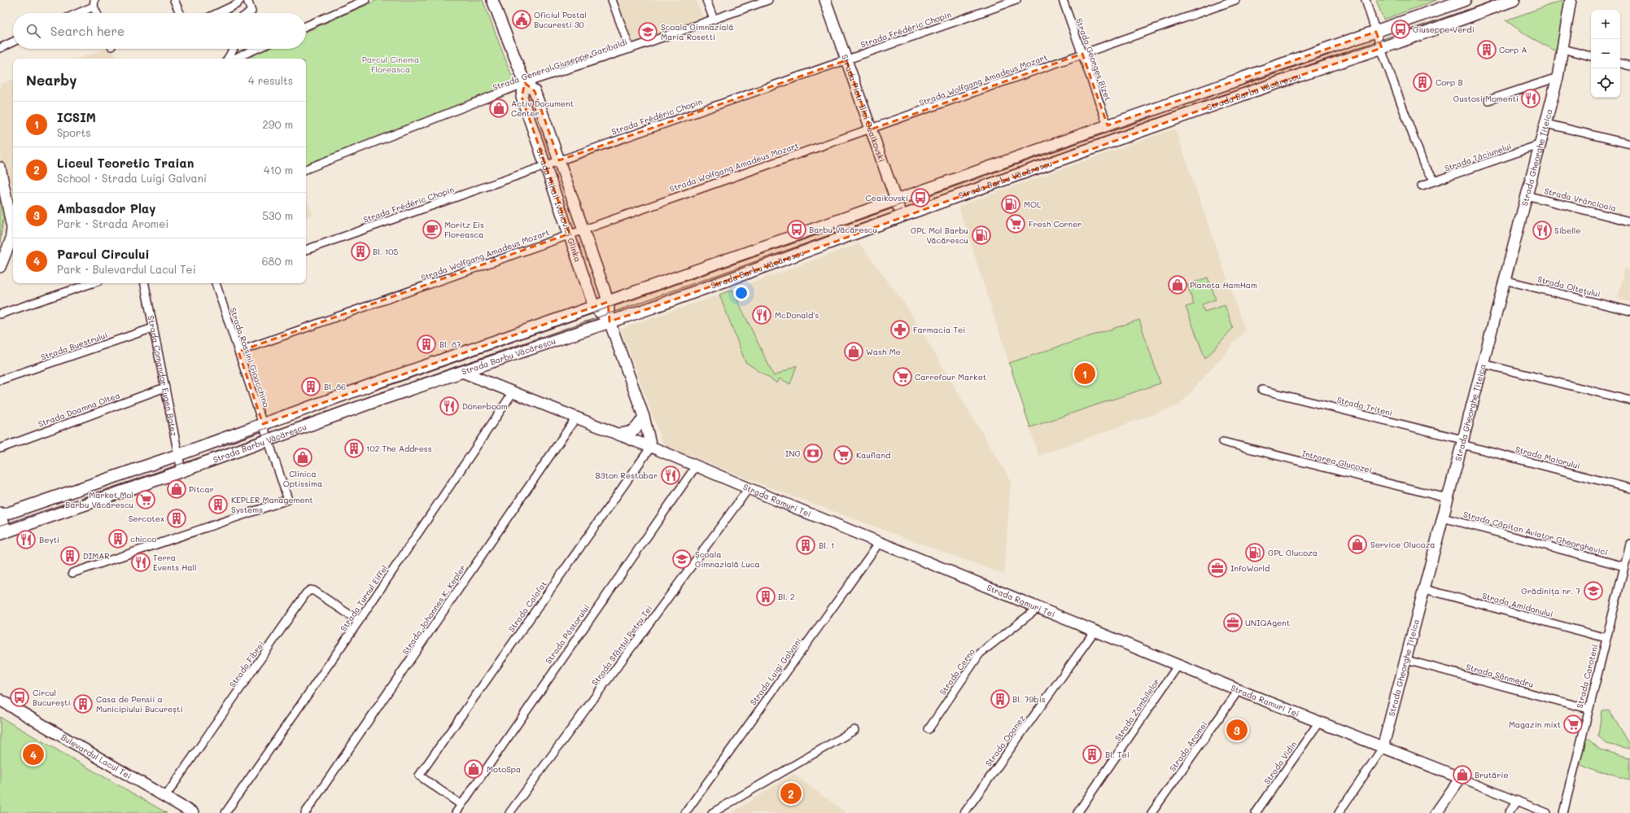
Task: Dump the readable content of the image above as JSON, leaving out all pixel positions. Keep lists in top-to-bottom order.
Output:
{
  "streets": {
    "main road": ["Strada Barbu Văcărescu"],
    "street": [
      "Strada Frédéric Chopin",
      "Strada Georges Bizet",
      "Strada General Giuseppe Garibaldi",
      "Strada Wolfgang Amadeus Mozart",
      "Strada Piotr Ilici Ceaikovski",
      "Strada Tăciunelui",
      "Strada Gheorghe Țițeica",
      "Strada Vrâncioaia",
      "Strada Mihail Ivanovici Glinka",
      "Strada Oltețului",
      "Strada Buestrului",
      "Strada Rossini Gioacchino",
      "Strada Comandor Eugen Botez",
      "Strada Triteni",
      "Strada Doamna Oltea",
      "Strada Maiorului",
      "Intrarea Glucozei",
      "Strada Ramuri Tei",
      "Strada Căpitan Aviator Gheorghevici",
      "Strada Turnul Eiffel",
      "Strada Amidonului",
      "Strada Calafat",
      "Strada Johannes K. Kepler",
      "Strada Păstorului",
      "Strada Sfântul Petru Tei",
      "Strada Fibrei",
      "Strada Luigi Galvani",
      "Strada Cerna",
      "Strada Sânmedru",
      "Strada Caroteni",
      "Strada Zambilelor",
      "Strada Opanez",
      "Strada Aromei",
      "Bulevardul Lacul Tei",
      "Strada Vidin"
    ]
  },
  "crossings": [
    ["Strada Frédéric Chopin", "Strada Piotr Ilici Ceaikovski"],
    ["Strada Frédéric Chopin", "Strada Mihail Ivanovici Glinka"],
    ["Strada Georges Bizet", "Strada Wolfgang Amadeus Mozart"],
    ["Strada Georges Bizet", "Strada Barbu Văcărescu"],
    ["Strada General Giuseppe Garibaldi", "Strada Mihail Ivanovici Glinka"],
    ["Strada Wolfgang Amadeus Mozart", "Strada Piotr Ilici Ceaikovski"],
    ["Strada Wolfgang Amadeus Mozart", "Strada Mihail Ivanovici Glinka"],
    ["Strada Wolfgang Amadeus Mozart", "Strada Rossini Gioacchino"],
    ["Strada Barbu Văcărescu", "Strada Piotr Ilici Ceaikovski"],
    ["Strada Barbu Văcărescu", "Strada Mihail Ivanovici Glinka"],
    ["Strada Barbu Văcărescu", "Strada Rossini Gioacchino"],
    ["Strada Barbu Văcărescu", "Strada Comandor Eugen Botez"],
    ["Strada Barbu Văcărescu", "Strada Ramuri Tei"],
    ["Strada Tăciunelui", "Strada Gheorghe Țițeica"],
    ["Strada Gheorghe Țițeica", "Strada Vrâncioaia"],
    ["Strada Gheorghe Țițeica", "Strada Oltețului"],
    ["Strada Gheorghe Țițeica", "Strada Triteni"],
    ["Strada Gheorghe Țițeica", "Strada Maiorului"],
    ["Strada Gheorghe Țițeica", "Intrarea Glucozei"],
    ["Strada Gheorghe Țițeica", "Strada Ramuri Tei"],
    ["Strada Gheorghe Țițeica", "Strada Căpitan Aviator Gheorghevici"],
    ["Strada Gheorghe Țițeica", "Strada Amidonului"],
    ["Strada Gheorghe Țițeica", "Strada Sânmedru"],
    ["Strada Mihail Ivanovici Glinka", "Strada Ramuri Tei"],
    ["Strada Mihail Ivanovici Glinka", "Strada Calafat"],
    ["Strada Buestrului", "Strada Comandor Eugen Botez"],
    ["Strada Comandor Eugen Botez", "Strada Doamna Oltea"],
    ["Strada Triteni", "Strada Maiorului"],
    ["Strada Ramuri Tei", "Strada Turnul Eiffel"],
    ["Strada Ramuri Tei", "Strada Calafat"],
    ["Strada Ramuri Tei", "Strada Johannes K. Kepler"],
    ["Strada Ramuri Tei", "Strada Păstorului"],
    ["Strada Ramuri Tei", "Strada Sfântul Petru Tei"],
    ["Strada Ramuri Tei", "Strada Luigi Galvani"],
    ["Strada Ramuri Tei", "Strada Cerna"],
    ["Strada Ramuri Tei", "Strada Zambilelor"],
    ["Strada Ramuri Tei", "Strada Opanez"],
    ["Strada Ramuri Tei", "Strada Aromei"],
    ["Strada Ramuri Tei", "Strada Vidin"],
    ["Strada Căpitan Aviator Gheorghevici", "Strada Caroteni"],
    ["Strada Turnul Eiffel", "Strada Fibrei"],
    ["Strada Amidonului", "Strada Caroteni"],
    ["Strada Calafat", "Strada Păstorului"],
    ["Strada Fibrei", "Bulevardul Lacul Tei"],
    ["Strada Sânmedru", "Strada Caroteni"]
  ],
  "parks": ["Parcul Cinema Floreasca"],
  "places": {
    "public building": ["Oficiul Postal Bucuresti 30"],
    "bus stop": [
      "Giuseppe Verdi",
      "Ceaikovski",
      "Barbu Văcărescu",
      "Circul București"
    ],
    "school or university": ["Școala Gimnazială Maria Rosetti", "Școala Gimnazială Luca", "Grădinița nr. 7"],
    "building": [
      "Corp A",
      "Corp B",
      "Bl. 105",
      "Bl. 87",
      "Bl. 86",
      "102 The Address",
      "KEPLER Management Systems",
      "Sercotex",
      "chicco",
      "Bl. 1",
      "DIMAR",
      "Bl. 2",
      "Bl. 79bis",
      "Casa de Pensii a Municipiului București",
      "Bl. Tei"
    ],
    "restaurant": [
      "Gustosi Momenti",
      "Sibelle",
      "McDonald's",
      "Dönerboom",
      "B3ton Restobar",
      "Beyti",
      "Terra Events Hall"
    ],
    "shop": [
      "Activ Document Center",
      "Planeta HamHam",
      "Wash Me",
      "Clinica Optissima",
      "Pitcar",
      "Service Glucoza",
      "MotoSpa",
      "Brutărie"
    ],
    "fuel station": ["MOL", "GPL Mol Barbu Văcărescu", "GPL Glucoza"],
    "supermarket": [
      "Fresh Corner",
      "Carrefour Market",
      "Kaufland",
      "Market Mol Barbu Văcărescu",
      "Magazin mixt"
    ],
    "cafe": ["Moritz Eis Floreasca"],
    "pharmacy": ["Farmacia Tei"],
    "bank": ["ING"],
    "office": ["InfoWorld", "UNIQAgent"]
  },
  "page": {
    "map_buttons": ["+", "−"],
    "search": "Search here",
    "heading": ["Nearby", "4 results"],
    "list": [
      {
        "mark": "1",
        "name": "ICSIM",
        "note": "Sports",
        "value": "290 m"
      },
      {
        "mark": "2",
        "name": "Liceul Teoretic Traian",
        "note": "School · Strada Luigi Galvani",
        "value": "410 m"
      },
      {
        "mark": "3",
        "name": "Ambasador Play",
        "note": "Park · Strada Aromei",
        "value": "530 m"
      },
      {
        "mark": "4",
        "name": "Parcul Circului",
        "note": "Park · Bulevardul Lacul Tei",
        "value": "680 m"
      }
    ],
    "pins": [
      "1",
      "3",
      "4",
      "2"
    ]
  }
}
